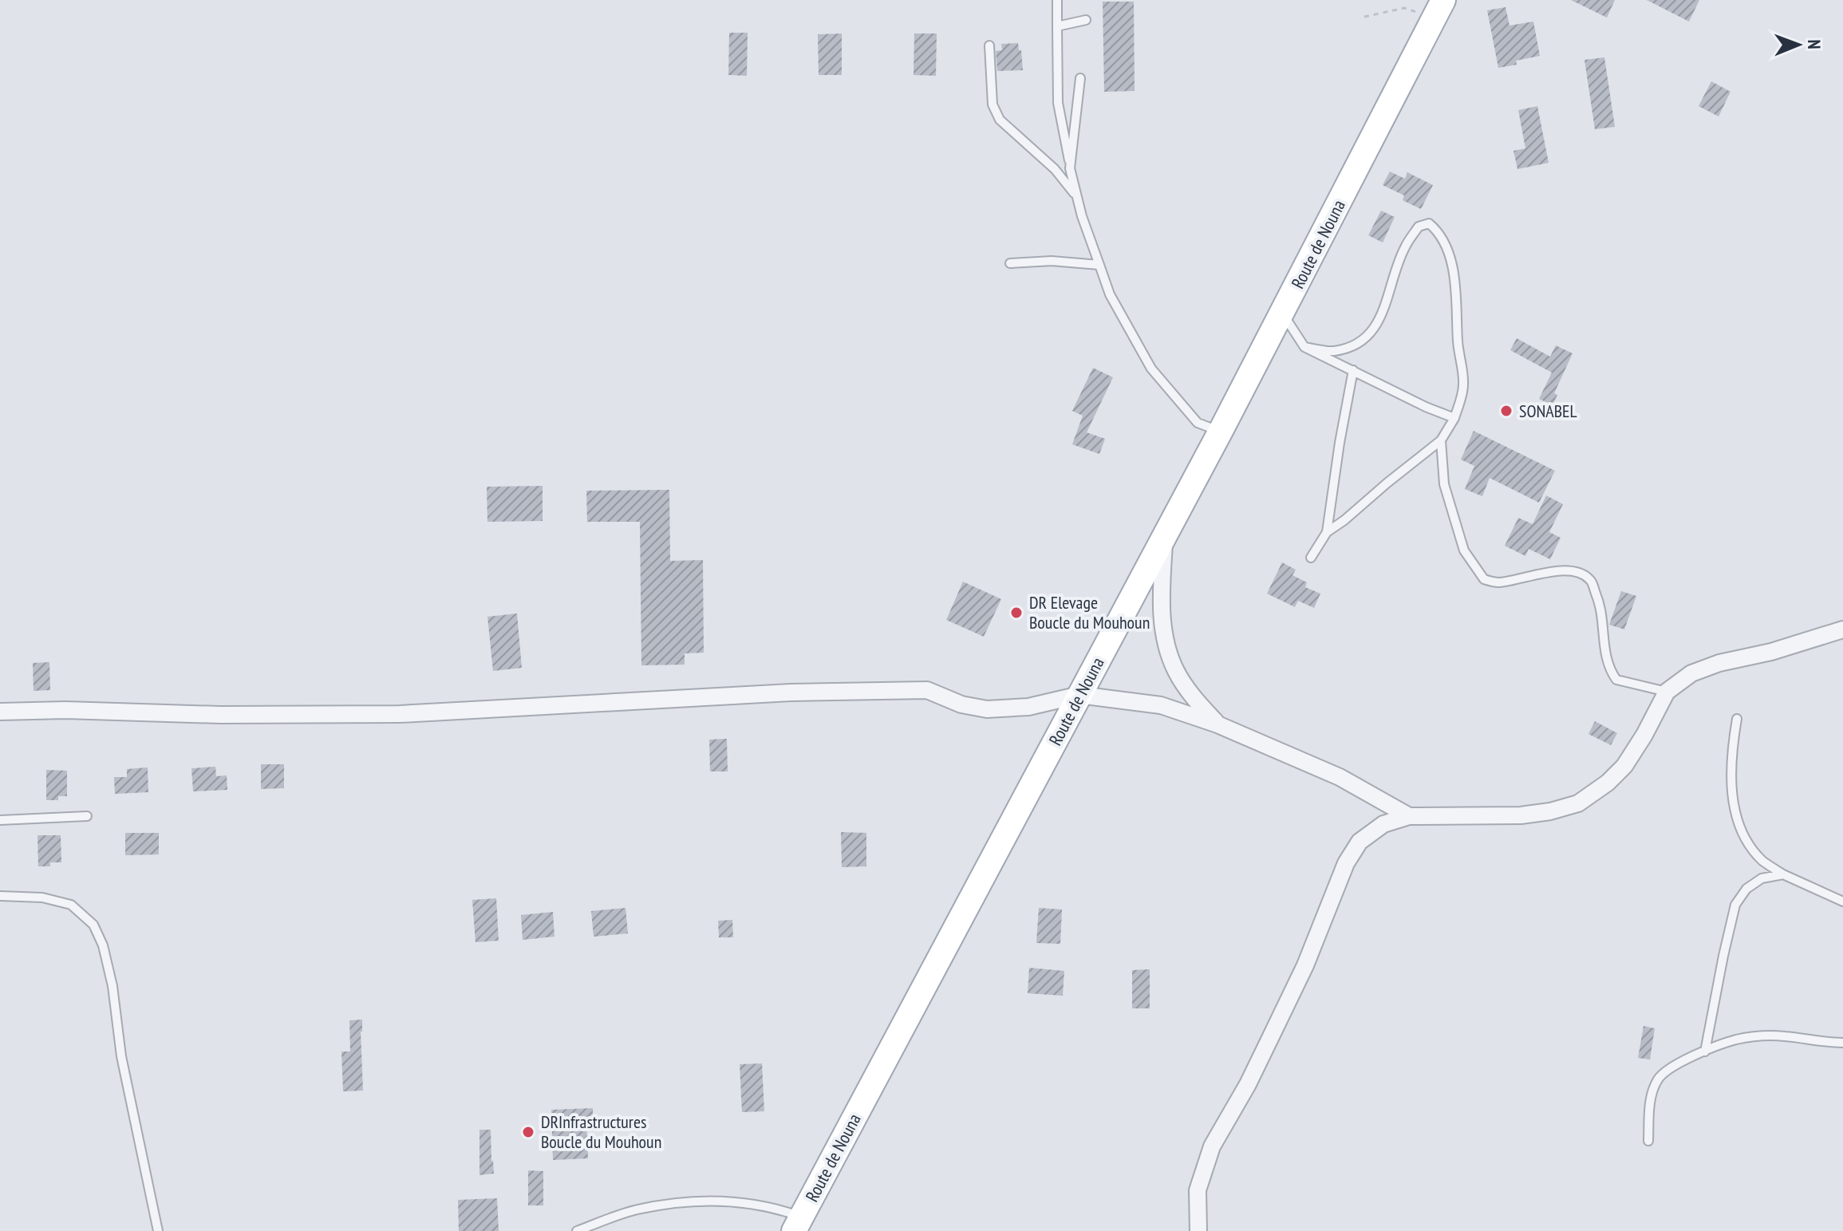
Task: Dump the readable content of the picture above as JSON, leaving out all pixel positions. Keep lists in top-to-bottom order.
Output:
{
  "streets": {
    "main road": ["Route de Nouna"]
  },
  "places": ["SONABEL", "DR Elevage Boucle du Mouhoun", "DRInfrastructures Boucle du Mouhoun"],
  "north": "right"
}
